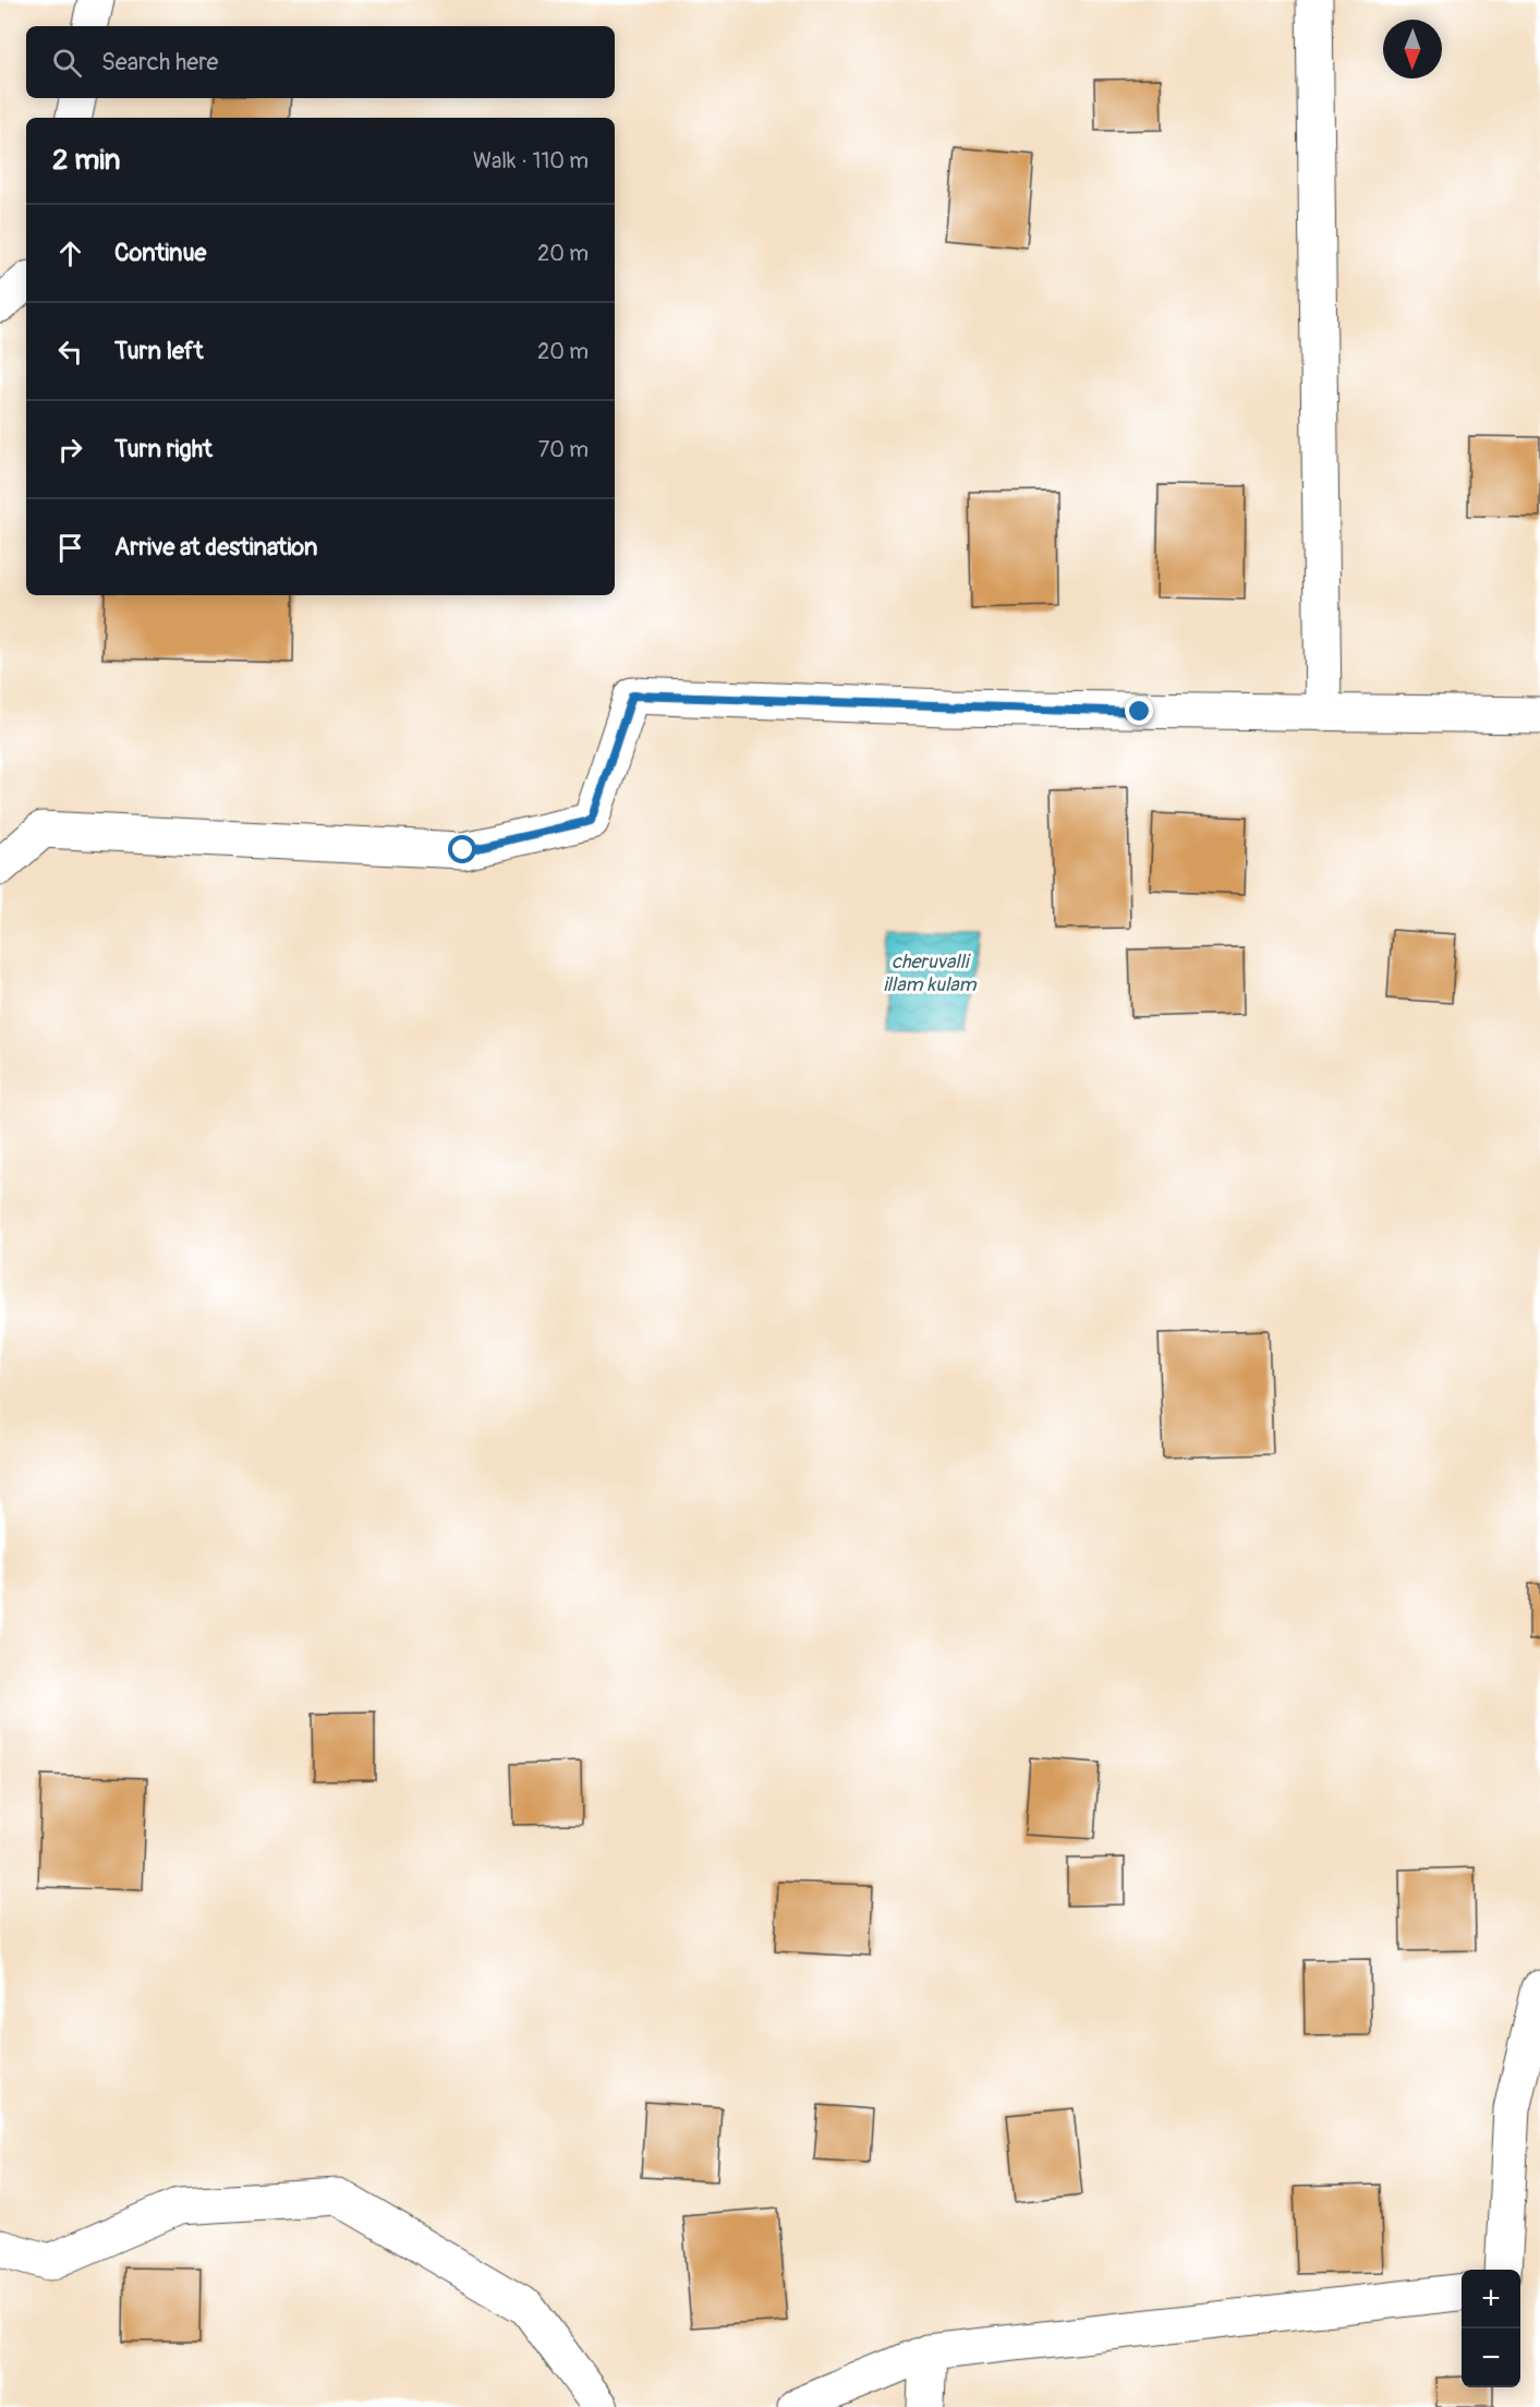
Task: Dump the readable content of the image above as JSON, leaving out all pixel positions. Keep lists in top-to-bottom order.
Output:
{
  "water": ["cheruvalli illam kulam"],
  "north": "bottom",
  "page": {
    "search": "Search here",
    "heading": ["2 min", "Walk · 110 m"],
    "list": [
      ["Continue", "20 m"],
      ["Turn left", "20 m"],
      ["Turn right", "70 m"],
      "Arrive at destination"
    ],
    "map_buttons": ["+", "−"]
  }
}
